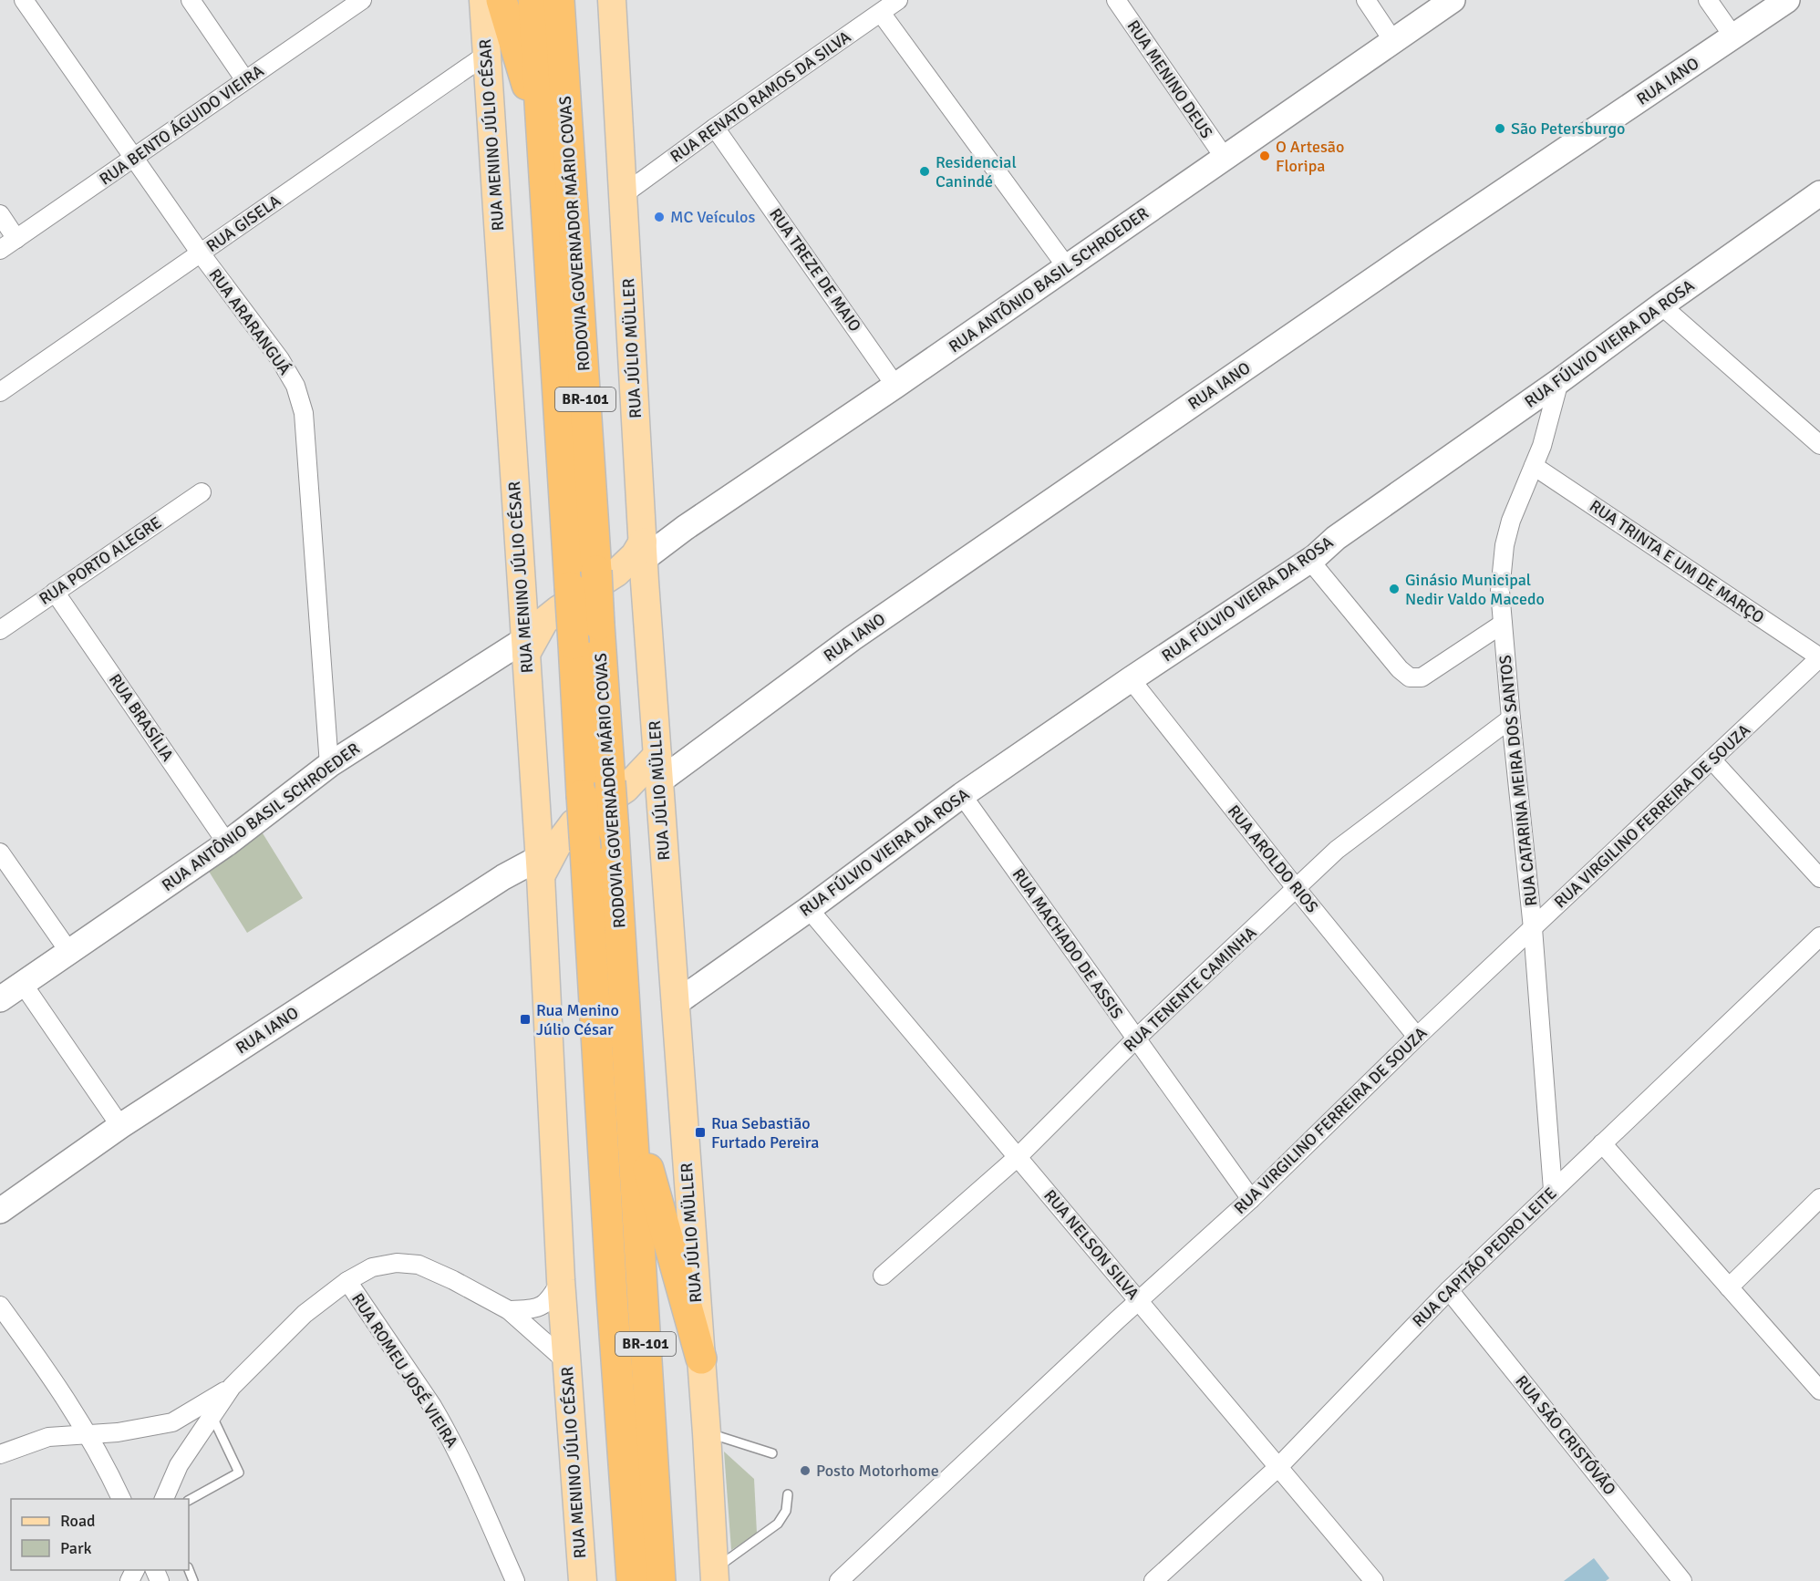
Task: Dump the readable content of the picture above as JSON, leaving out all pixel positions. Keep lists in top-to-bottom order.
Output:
{
  "streets": {
    "highway": ["RODOVIA GOVERNADOR MÁRIO COVAS", "BR-101"],
    "main road": [
      "RUA IANO",
      "RUA MENINO JÚLIO CÉSAR",
      "RUA ANTÔNIO BASIL SCHROEDER",
      "RUA JÚLIO MÜLLER"
    ],
    "street": [
      "RUA MENINO DEUS",
      "RUA RENATO RAMOS DA SILVA",
      "RUA BENTO ÁGUIDO VIEIRA",
      "RUA GISELA",
      "RUA TREZE DE MAIO",
      "RUA ARARANGUÁ",
      "RUA FÚLVIO VIEIRA DA ROSA",
      "RUA PORTO ALEGRE",
      "RUA TRINTA E UM DE MARÇO",
      "RUA BRASÍLIA",
      "RUA CATARINA MEIRA DOS SANTOS",
      "RUA VIRGILINO FERREIRA DE SOUZA",
      "RUA AROLDO RIOS",
      "RUA MACHADO DE ASSIS",
      "RUA TENENTE CAMINHA",
      "RUA NELSON SILVA",
      "RUA CAPITÃO PEDRO LEITE",
      "RUA ROMEU JOSÉ VIEIRA",
      "RUA SÃO CRISTÓVÃO"
    ]
  },
  "crossings": [
    ["RUA MENINO DEUS", "RUA ANTÔNIO BASIL SCHROEDER"],
    ["RUA IANO", "RUA MENINO JÚLIO CÉSAR"],
    ["RUA IANO", "RODOVIA GOVERNADOR MÁRIO COVAS"],
    ["RUA IANO", "RUA JÚLIO MÜLLER"],
    ["RUA RENATO RAMOS DA SILVA", "RUA TREZE DE MAIO"],
    ["RUA RENATO RAMOS DA SILVA", "RUA JÚLIO MÜLLER"],
    ["RUA BENTO ÁGUIDO VIEIRA", "RUA ARARANGUÁ"],
    ["RUA MENINO JÚLIO CÉSAR", "RUA GISELA"],
    ["RUA MENINO JÚLIO CÉSAR", "RUA ANTÔNIO BASIL SCHROEDER"],
    ["RUA GISELA", "RUA ARARANGUÁ"],
    ["RODOVIA GOVERNADOR MÁRIO COVAS", "RUA ANTÔNIO BASIL SCHROEDER"],
    ["RUA TREZE DE MAIO", "RUA ANTÔNIO BASIL SCHROEDER"],
    ["RUA ANTÔNIO BASIL SCHROEDER", "RUA ARARANGUÁ"],
    ["RUA ANTÔNIO BASIL SCHROEDER", "RUA JÚLIO MÜLLER"],
    ["RUA ANTÔNIO BASIL SCHROEDER", "RUA BRASÍLIA"],
    ["RUA FÚLVIO VIEIRA DA ROSA", "RUA JÚLIO MÜLLER"],
    ["RUA FÚLVIO VIEIRA DA ROSA", "RUA CATARINA MEIRA DOS SANTOS"],
    ["RUA FÚLVIO VIEIRA DA ROSA", "RUA AROLDO RIOS"],
    ["RUA FÚLVIO VIEIRA DA ROSA", "RUA MACHADO DE ASSIS"],
    ["RUA FÚLVIO VIEIRA DA ROSA", "RUA NELSON SILVA"],
    ["RUA PORTO ALEGRE", "RUA BRASÍLIA"],
    ["RUA TRINTA E UM DE MARÇO", "RUA CATARINA MEIRA DOS SANTOS"],
    ["RUA TRINTA E UM DE MARÇO", "RUA VIRGILINO FERREIRA DE SOUZA"],
    ["RUA CATARINA MEIRA DOS SANTOS", "RUA VIRGILINO FERREIRA DE SOUZA"],
    ["RUA CATARINA MEIRA DOS SANTOS", "RUA TENENTE CAMINHA"],
    ["RUA CATARINA MEIRA DOS SANTOS", "RUA CAPITÃO PEDRO LEITE"],
    ["RUA VIRGILINO FERREIRA DE SOUZA", "RUA AROLDO RIOS"],
    ["RUA VIRGILINO FERREIRA DE SOUZA", "RUA MACHADO DE ASSIS"],
    ["RUA VIRGILINO FERREIRA DE SOUZA", "RUA NELSON SILVA"],
    ["RUA AROLDO RIOS", "RUA TENENTE CAMINHA"],
    ["RUA MACHADO DE ASSIS", "RUA TENENTE CAMINHA"],
    ["RUA TENENTE CAMINHA", "RUA NELSON SILVA"],
    ["RUA NELSON SILVA", "RUA CAPITÃO PEDRO LEITE"],
    ["RUA CAPITÃO PEDRO LEITE", "RUA SÃO CRISTÓVÃO"]
  ],
  "places": {
    "other": [
      "São Petersburgo",
      "O Artesão Floripa",
      "Residencial Canindé",
      "MC Veículos",
      "Ginásio Municipal Nedir Valdo Macedo",
      "Posto Motorhome"
    ],
    "transit": ["Rua Menino Júlio César", "Rua Sebastião Furtado Pereira"]
  },
  "legend": ["Road", "Park"]
}
